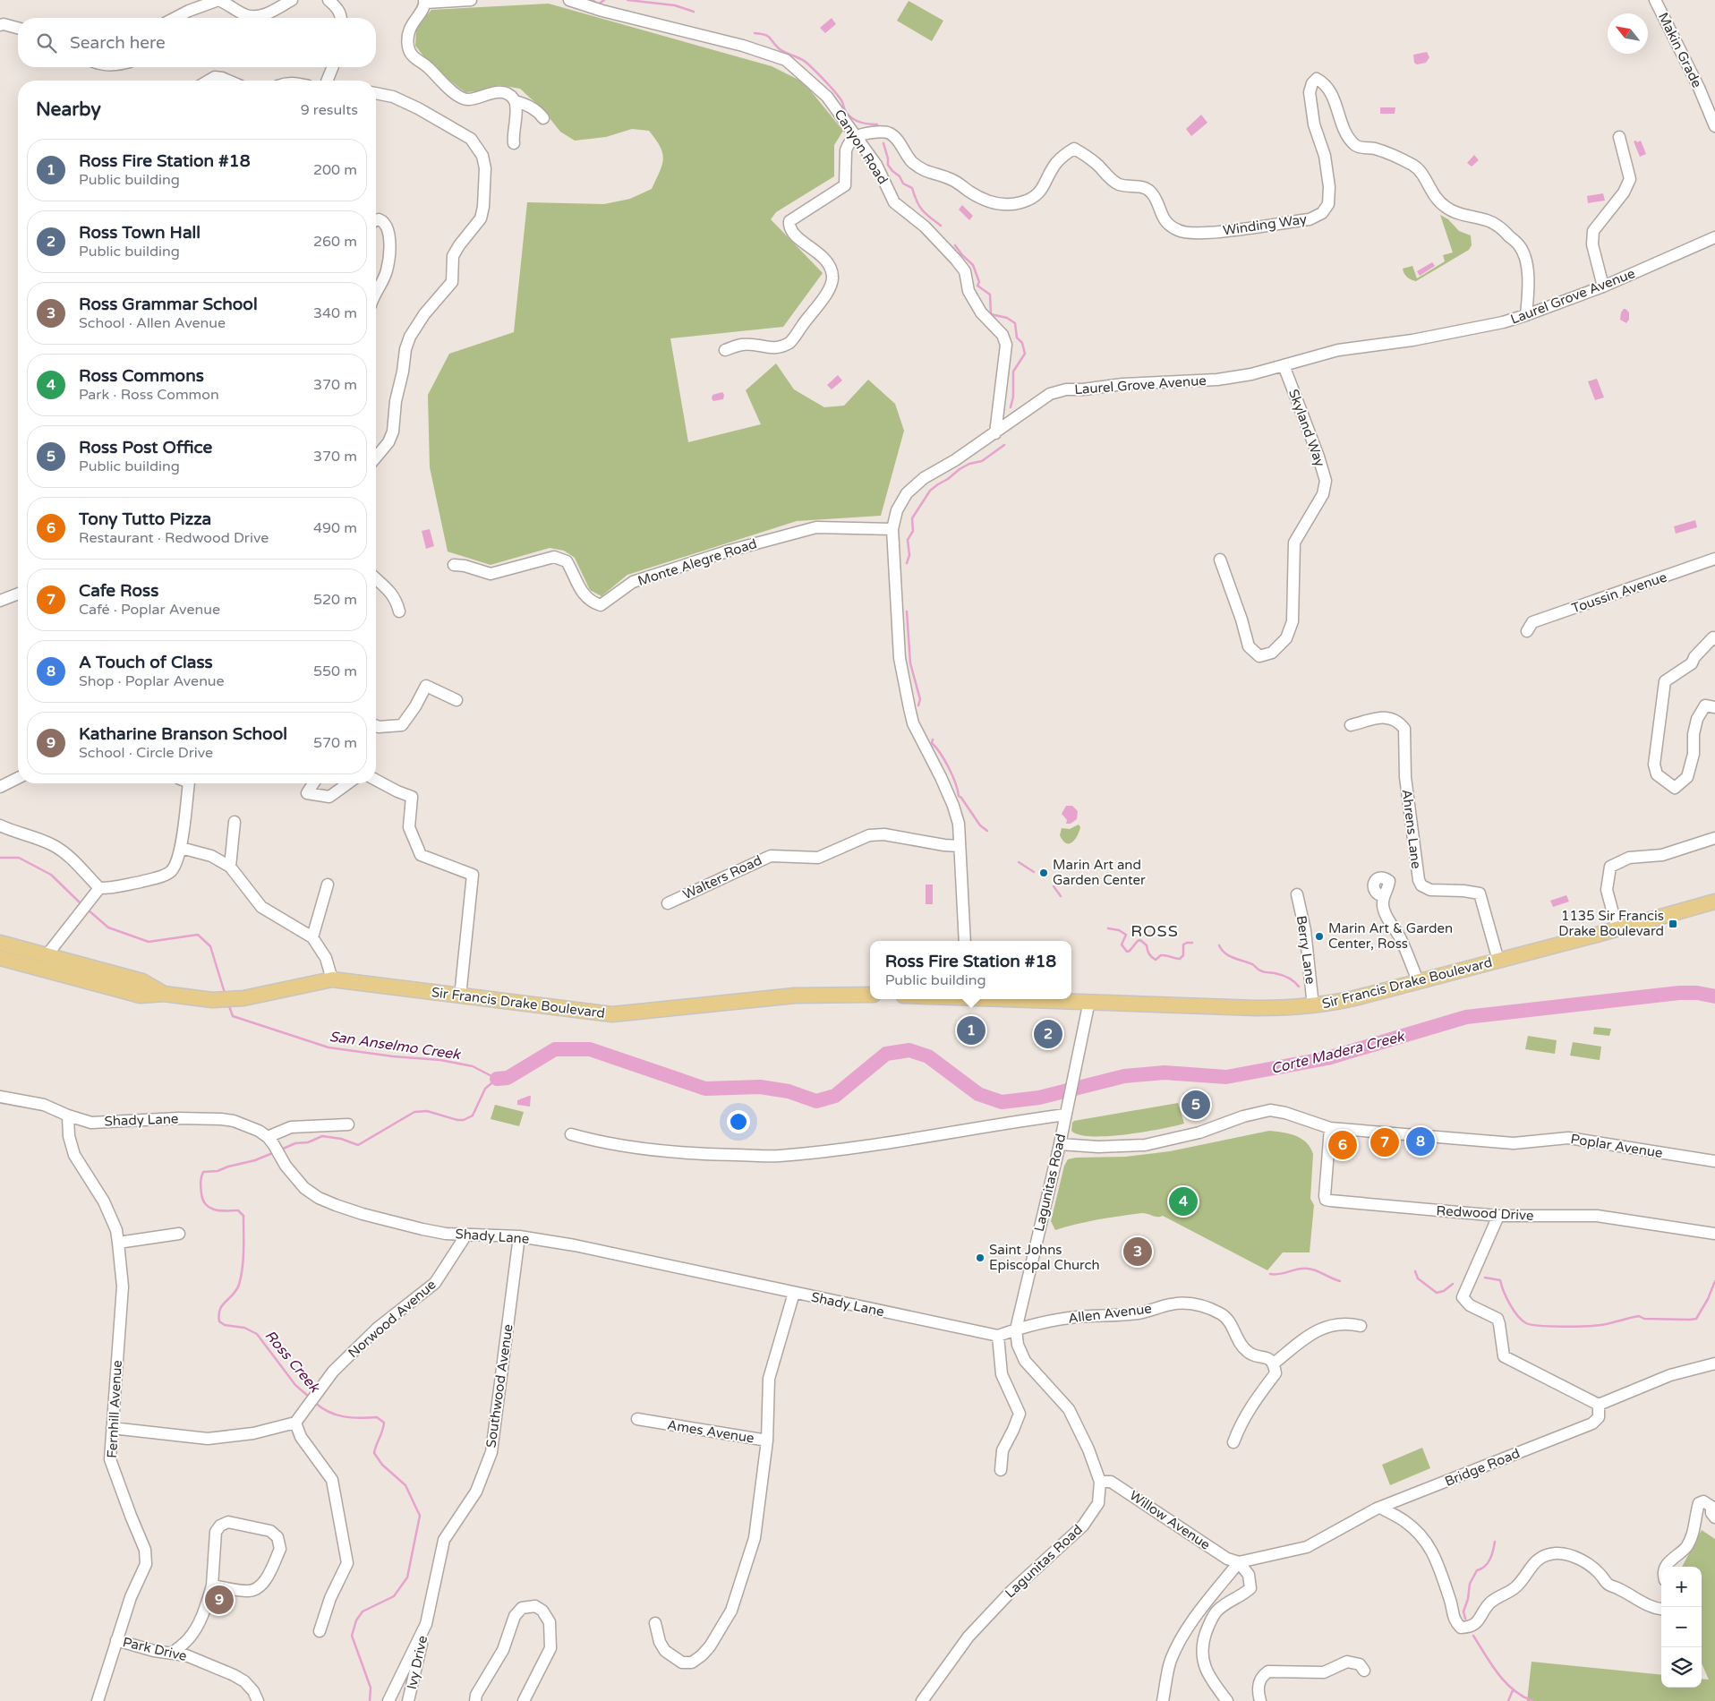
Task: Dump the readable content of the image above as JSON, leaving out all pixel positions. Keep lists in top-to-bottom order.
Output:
{
  "streets": {
    "main road": ["Sir Francis Drake Boulevard"],
    "street": [
      "Makin Grade",
      "Canyon Road",
      "Winding Way",
      "Laurel Grove Avenue",
      "Skyland Way",
      "Monte Alegre Road",
      "Toussin Avenue",
      "Ahrens Lane",
      "Walters Road",
      "Berry Lane",
      "Shady Lane",
      "Poplar Avenue",
      "Lagunitas Road",
      "Redwood Drive",
      "Allen Avenue",
      "Norwood Avenue",
      "Southwood Avenue",
      "Fernhill Avenue",
      "Ames Avenue",
      "Bridge Road",
      "Willow Avenue",
      "Park Drive",
      "Ivy Drive"
    ]
  },
  "crossings": [
    ["Canyon Road", "Winding Way"],
    ["Canyon Road", "Laurel Grove Avenue"],
    ["Winding Way", "Laurel Grove Avenue"],
    ["Laurel Grove Avenue", "Skyland Way"],
    ["Laurel Grove Avenue", "Monte Alegre Road"],
    ["Laurel Grove Avenue", "Walters Road"],
    ["Ahrens Lane", "Sir Francis Drake Boulevard"],
    ["Berry Lane", "Sir Francis Drake Boulevard"],
    ["Sir Francis Drake Boulevard", "Lagunitas Road"],
    ["Shady Lane", "Norwood Avenue"],
    ["Shady Lane", "Southwood Avenue"],
    ["Shady Lane", "Fernhill Avenue"],
    ["Shady Lane", "Ames Avenue"],
    ["Poplar Avenue", "Lagunitas Road"],
    ["Poplar Avenue", "Redwood Drive"],
    ["Lagunitas Road", "Allen Avenue"],
    ["Lagunitas Road", "Willow Avenue"],
    ["Southwood Avenue", "Ivy Drive"],
    ["Fernhill Avenue", "Park Drive"],
    ["Bridge Road", "Willow Avenue"]
  ],
  "districts": ["ROSS"],
  "water": ["San Anselmo Creek", "Corte Madera Creek", "Ross Creek"],
  "places": {
    "other": ["Marin Art and Garden Center", "Marin Art & Garden Center, Ross", "Saint Johns Episcopal Church"],
    "transit": ["1135 Sir Francis Drake Boulevard"]
  },
  "north": "top left",
  "page": {
    "search": "Search here",
    "heading": ["Nearby", "9 results"],
    "list": [
      {
        "mark": "1",
        "name": "Ross Fire Station #18",
        "note": "Public building",
        "value": "200 m"
      },
      {
        "mark": "2",
        "name": "Ross Town Hall",
        "note": "Public building",
        "value": "260 m"
      },
      {
        "mark": "3",
        "name": "Ross Grammar School",
        "note": "School · Allen Avenue",
        "value": "340 m"
      },
      {
        "mark": "4",
        "name": "Ross Commons",
        "note": "Park · Ross Common",
        "value": "370 m"
      },
      {
        "mark": "5",
        "name": "Ross Post Office",
        "note": "Public building",
        "value": "370 m"
      },
      {
        "mark": "6",
        "name": "Tony Tutto Pizza",
        "note": "Restaurant · Redwood Drive",
        "value": "490 m"
      },
      {
        "mark": "7",
        "name": "Cafe Ross",
        "note": "Café · Poplar Avenue",
        "value": "520 m"
      },
      {
        "mark": "8",
        "name": "A Touch of Class",
        "note": "Shop · Poplar Avenue",
        "value": "550 m"
      },
      {
        "mark": "9",
        "name": "Katharine Branson School",
        "note": "School · Circle Drive",
        "value": "570 m"
      }
    ],
    "popup": ["Ross Fire Station #18", "Public building"],
    "pins": [
      "1",
      "2",
      "5",
      "8",
      "7",
      "6",
      "4",
      "3",
      "9"
    ],
    "map_buttons": ["+", "−"]
  }
}
